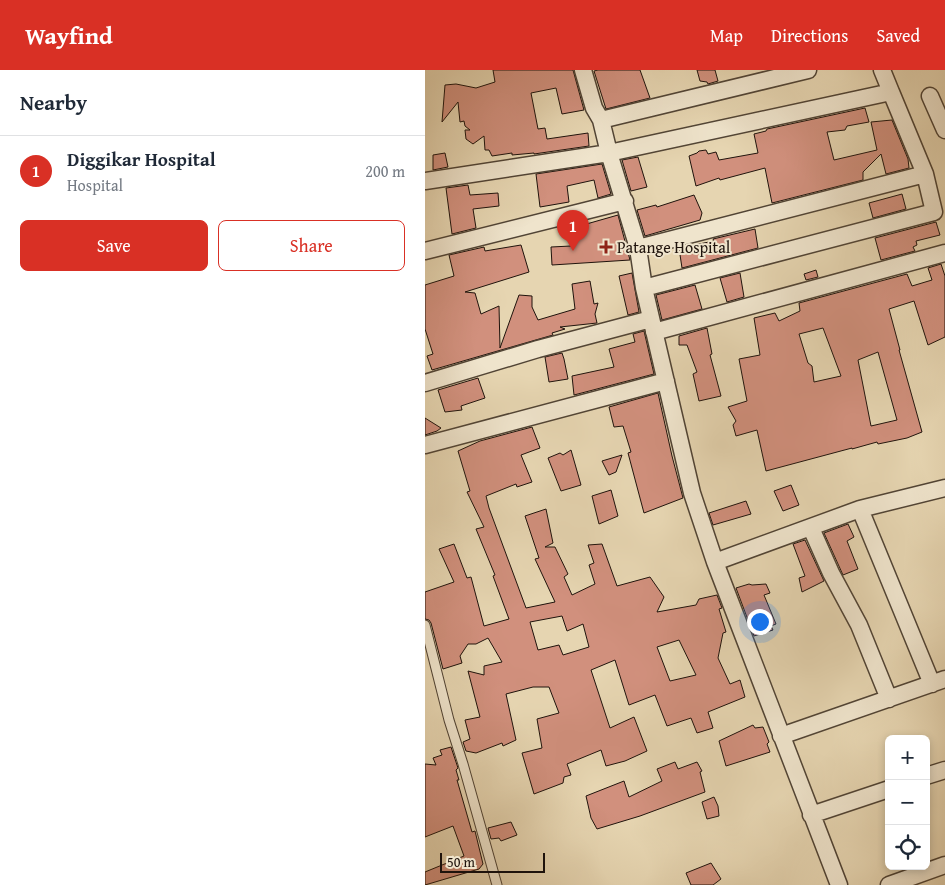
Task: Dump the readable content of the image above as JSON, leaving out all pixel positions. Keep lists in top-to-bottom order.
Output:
{
  "places": {
    "health": ["Patange Hospital"]
  },
  "scale_bar": "50 m",
  "page": {
    "header": "Wayfind",
    "nav": ["Map", "Directions", "Saved"],
    "heading": "Nearby",
    "list": [
      {
        "mark": "1",
        "name": "Diggikar Hospital",
        "note": "Hospital",
        "value": "200 m"
      }
    ],
    "buttons": ["Save", "Share"],
    "pins": "1",
    "map_buttons": ["+", "−"],
    "scale": "50 m"
  }
}
